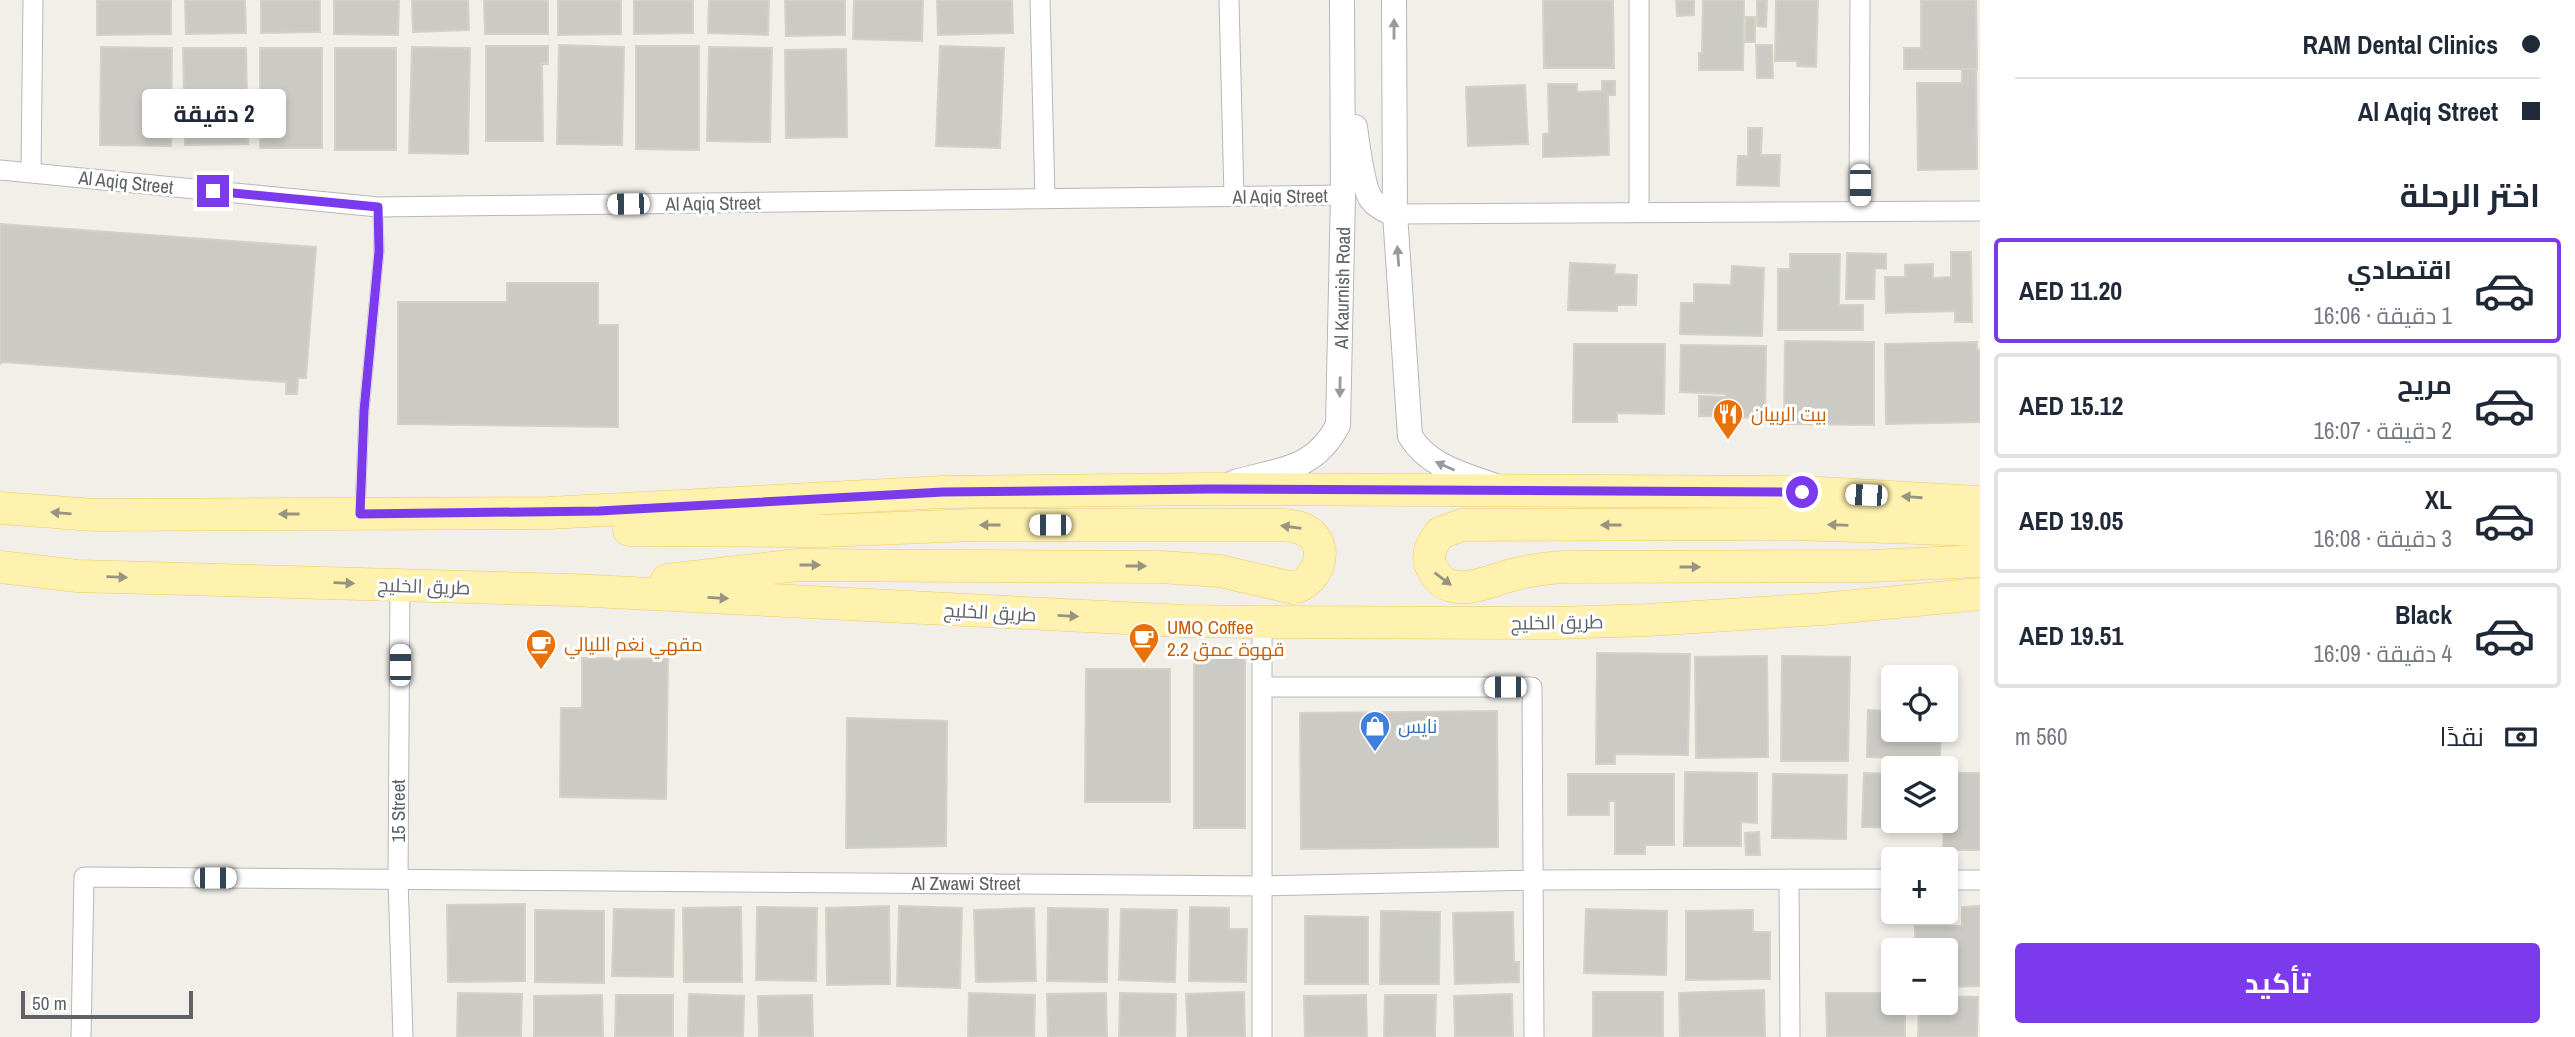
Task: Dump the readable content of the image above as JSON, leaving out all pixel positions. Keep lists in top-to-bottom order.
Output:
{
  "streets": {
    "main road": ["طريق الخليج"],
    "street": [
      "Al Aqiq Street",
      "Al Kaurnish Road",
      "15 Street",
      "Al Zwawi Street"
    ]
  },
  "crossings": [
    ["Al Aqiq Street", "Al Kaurnish Road"],
    ["طريق الخليج", "15 Street"],
    ["15 Street", "Al Zwawi Street"]
  ],
  "one_way": ["Al Kaurnish Road"],
  "places": {
    "restaurant": ["بيت الربيان"],
    "cafe": ["UMQ Coffee 2.2 قهوة عمق", "مقهي نغم الليالي"],
    "shop": ["نايس"]
  },
  "scale_bar": "50 m",
  "page": {
    "banner": ["RAM Dental Clinics", "Al Aqiq Street"],
    "bubble": "2 دقيقة",
    "heading": "اختر الرحلة",
    "list": [
      {
        "name": "اقتصادي",
        "note": "1 دقيقة · 16:06",
        "value": "AED 11.20"
      },
      {
        "name": "مريح",
        "note": "2 دقيقة · 16:07",
        "value": "AED 15.12"
      },
      {
        "name": "XL",
        "note": "3 دقيقة · 16:08",
        "value": "AED 19.05"
      },
      {
        "name": "Black",
        "note": "4 دقيقة · 16:09",
        "value": "AED 19.51"
      }
    ],
    "map_buttons": ["+", "−"],
    "pay": ["نقدًا", "560 m"],
    "buttons": "تأكيد",
    "scale": "50 m"
  }
}
